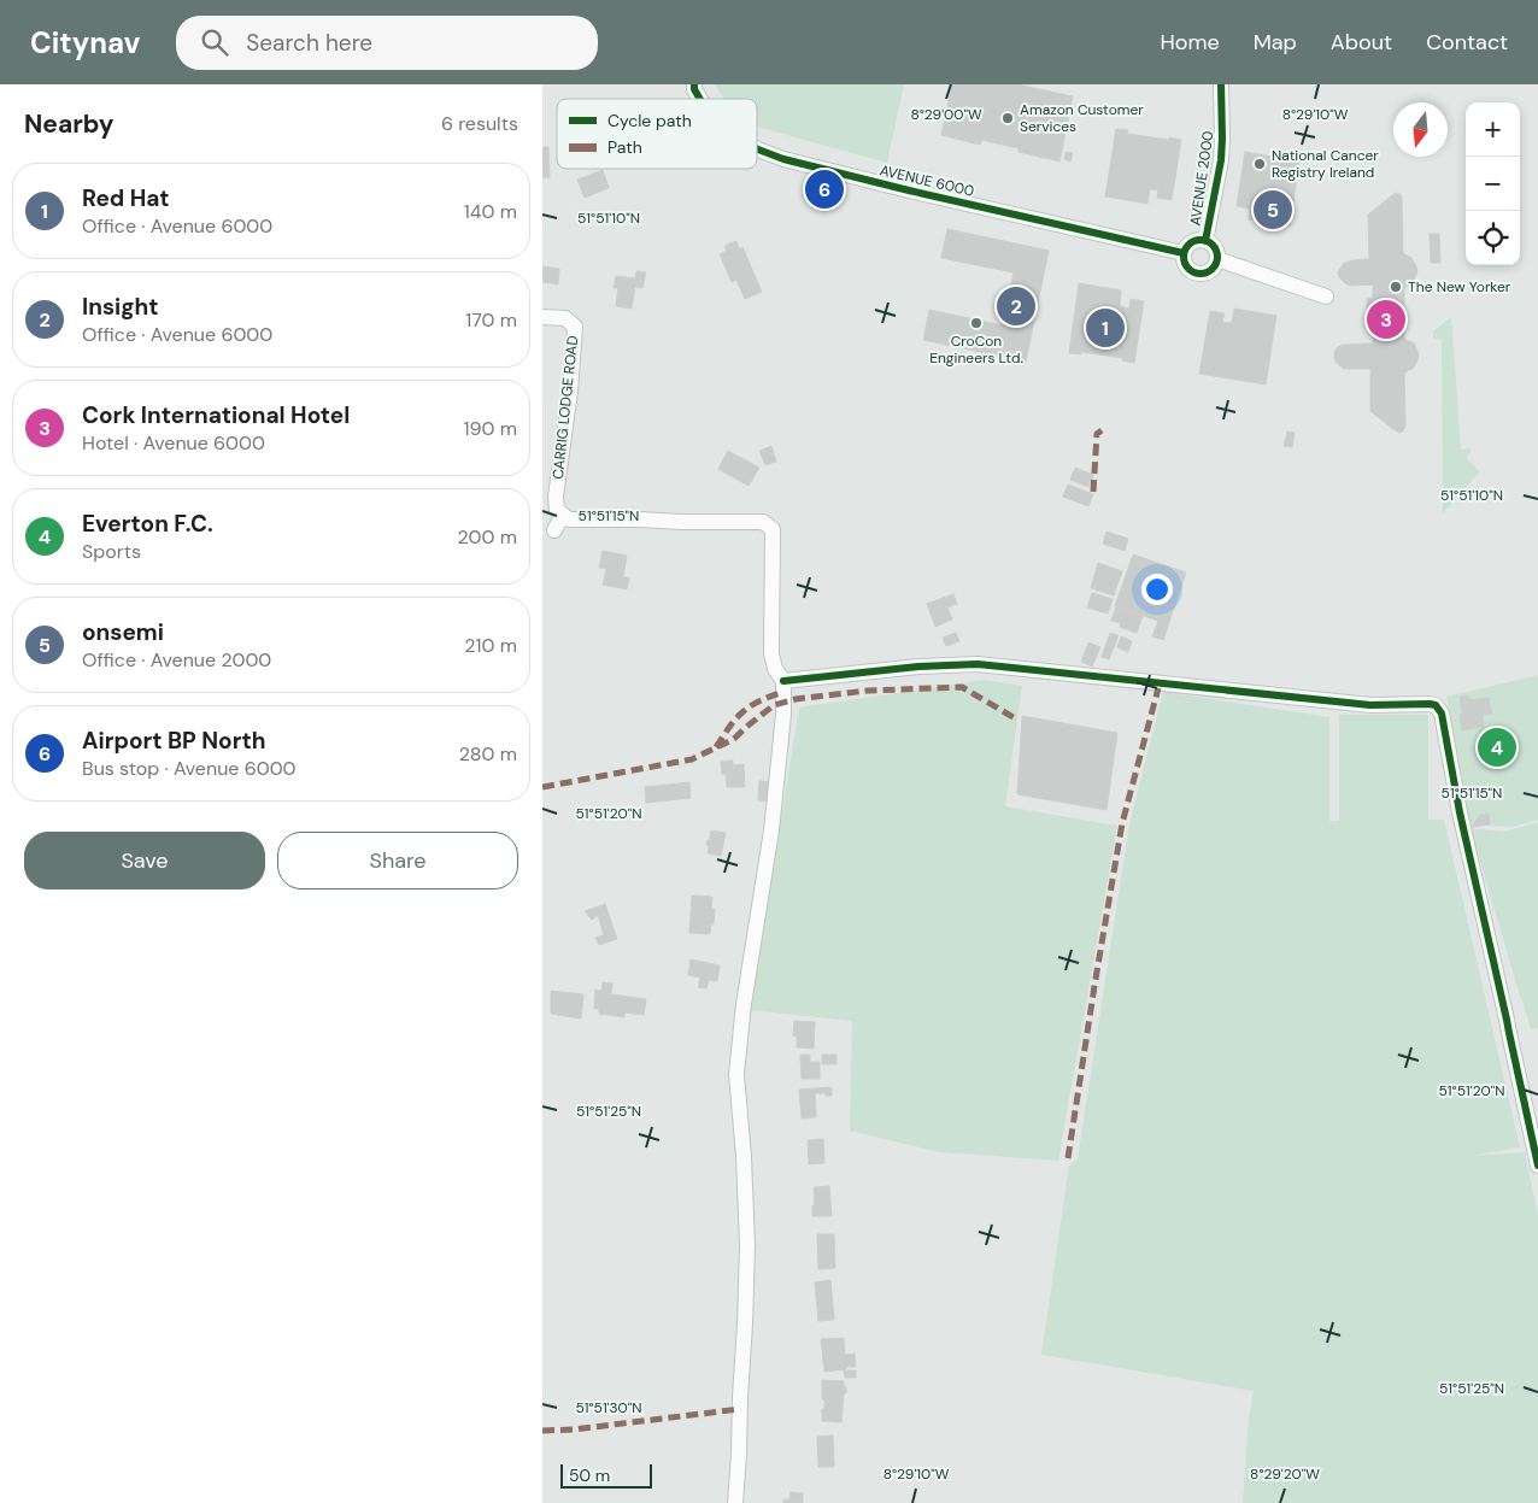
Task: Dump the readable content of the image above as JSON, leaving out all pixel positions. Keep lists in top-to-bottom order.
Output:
{
  "streets": {
    "street": ["AVENUE 2000", "AVENUE 6000", "CARRIG LODGE ROAD"]
  },
  "crossings": [
    ["AVENUE 2000", "AVENUE 6000"]
  ],
  "places": [
    "Amazon Customer Services",
    "National Cancer Registry Ireland",
    "The New Yorker",
    "CroCon Engineers Ltd."
  ],
  "legend": ["Cycle path", "Path"],
  "scale_bar": "50 m",
  "north": "bottom",
  "page": {
    "header": "Citynav",
    "search": "Search here",
    "nav": [
      "Home",
      "Map",
      "About",
      "Contact"
    ],
    "heading": ["Nearby", "6 results"],
    "map_buttons": ["+", "−"],
    "list": [
      {
        "mark": "1",
        "name": "Red Hat",
        "note": "Office · Avenue 6000",
        "value": "140 m"
      },
      {
        "mark": "2",
        "name": "Insight",
        "note": "Office · Avenue 6000",
        "value": "170 m"
      },
      {
        "mark": "3",
        "name": "Cork International Hotel",
        "note": "Hotel · Avenue 6000",
        "value": "190 m"
      },
      {
        "mark": "4",
        "name": "Everton F.C.",
        "note": "Sports",
        "value": "200 m"
      },
      {
        "mark": "5",
        "name": "onsemi",
        "note": "Office · Avenue 2000",
        "value": "210 m"
      },
      {
        "mark": "6",
        "name": "Airport BP North",
        "note": "Bus stop · Avenue 6000",
        "value": "280 m"
      }
    ],
    "pins": [
      "6",
      "5",
      "2",
      "3",
      "1",
      "4"
    ],
    "buttons": ["Save", "Share"],
    "scale": "50 m"
  },
  "coordinates": [
    "8°29'00\"W",
    "8°29'10\"W",
    "51°51'10\"N",
    "51°51'15\"N",
    "51°51'20\"N",
    "51°51'25\"N",
    "51°51'30\"N",
    "8°29'20\"W"
  ]
}
